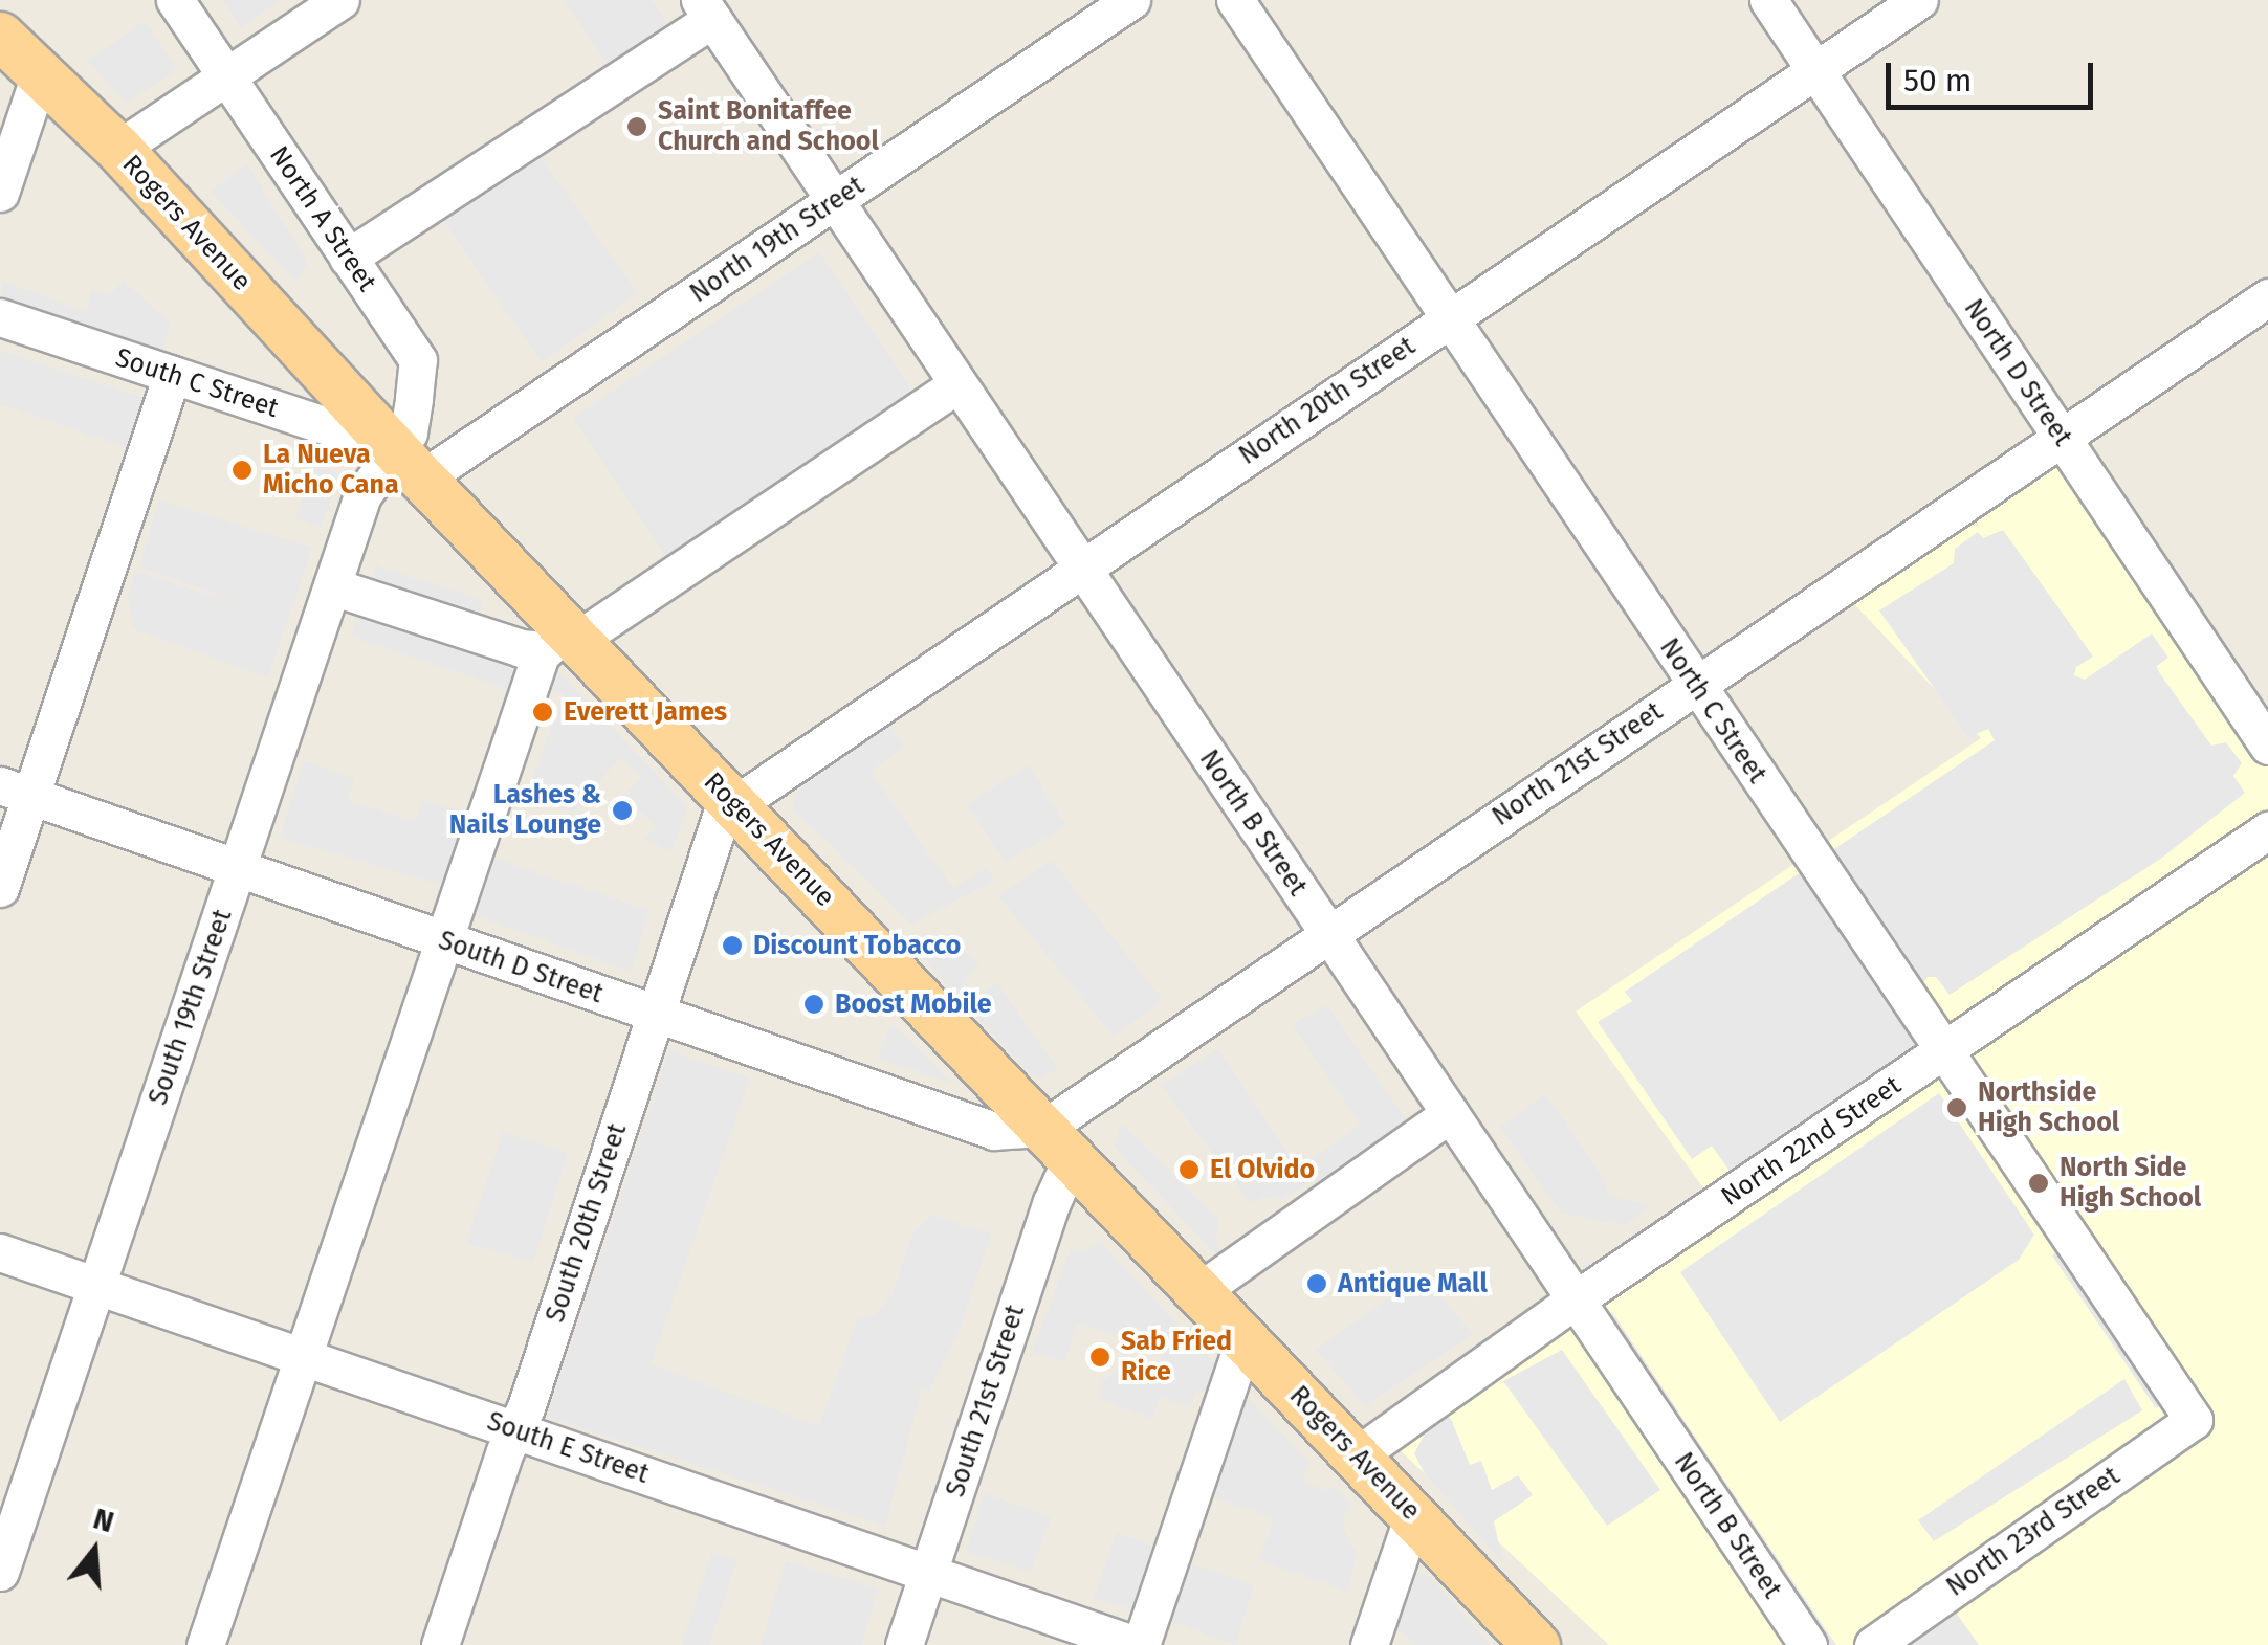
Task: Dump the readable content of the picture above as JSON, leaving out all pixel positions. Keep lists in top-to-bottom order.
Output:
{
  "streets": {
    "main road": ["Rogers Avenue"],
    "street": [
      "North A Street",
      "North 19th Street",
      "North D Street",
      "South C Street",
      "North 20th Street",
      "North C Street",
      "North 21st Street",
      "North B Street",
      "South D Street",
      "South 19th Street",
      "North 22nd Street",
      "South 20th Street",
      "South 21st Street",
      "South E Street",
      "North 23rd Street"
    ]
  },
  "crossings": [
    ["North A Street", "Rogers Avenue"],
    ["North A Street", "North 19th Street"],
    ["North A Street", "South C Street"],
    ["North A Street", "South 19th Street"],
    ["Rogers Avenue", "North 19th Street"],
    ["Rogers Avenue", "South C Street"],
    ["Rogers Avenue", "North 20th Street"],
    ["Rogers Avenue", "North 21st Street"],
    ["Rogers Avenue", "South D Street"],
    ["Rogers Avenue", "South 19th Street"],
    ["Rogers Avenue", "North 22nd Street"],
    ["Rogers Avenue", "South 20th Street"],
    ["Rogers Avenue", "South 21st Street"],
    ["North 19th Street", "South C Street"],
    ["North 19th Street", "North B Street"],
    ["North 19th Street", "South 19th Street"],
    ["North D Street", "North 20th Street"],
    ["North D Street", "North 21st Street"],
    ["South C Street", "South 19th Street"],
    ["North 20th Street", "North C Street"],
    ["North 20th Street", "North B Street"],
    ["North 20th Street", "South 20th Street"],
    ["North C Street", "North 21st Street"],
    ["North C Street", "North 22nd Street"],
    ["North C Street", "North 23rd Street"],
    ["North 21st Street", "North B Street"],
    ["North 21st Street", "South D Street"],
    ["North 21st Street", "South 21st Street"],
    ["North B Street", "North 22nd Street"],
    ["South D Street", "South 19th Street"],
    ["South D Street", "South 20th Street"],
    ["South D Street", "South 21st Street"],
    ["South 19th Street", "South E Street"],
    ["South 20th Street", "South E Street"],
    ["South 21st Street", "South E Street"]
  ],
  "places": [
    "Saint Bonitaffee Church and School",
    "La Nueva Micho Cana",
    "Everett James",
    "Lashes & Nails Lounge",
    "Discount Tobacco",
    "Boost Mobile",
    "Northside High School",
    "El Olvido",
    "North Side High School",
    "Antique Mall",
    "Sab Fried Rice"
  ],
  "scale_bar": "50 m",
  "north": "top"
}
